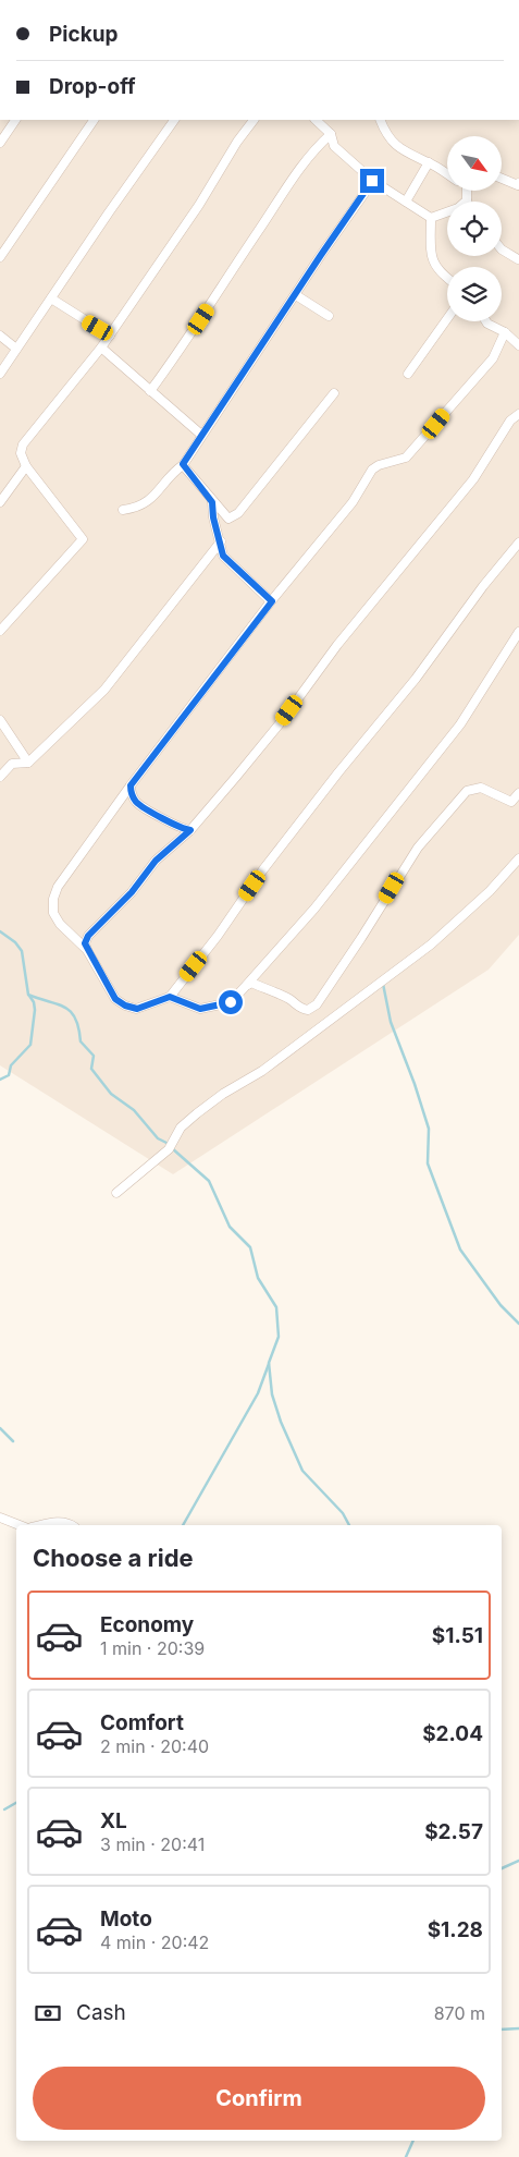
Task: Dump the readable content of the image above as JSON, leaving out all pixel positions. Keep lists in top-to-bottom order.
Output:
{
  "north": "bottom right",
  "page": {
    "banner": ["Pickup", "Drop-off"],
    "heading": "Choose a ride",
    "list": [
      {
        "name": "Economy",
        "note": "1 min · 20:39",
        "value": "$1.51"
      },
      {
        "name": "Comfort",
        "note": "2 min · 20:40",
        "value": "$2.04"
      },
      {
        "name": "XL",
        "note": "3 min · 20:41",
        "value": "$2.57"
      },
      {
        "name": "Moto",
        "note": "4 min · 20:42",
        "value": "$1.28"
      }
    ],
    "pay": ["Cash", "870 m"],
    "buttons": "Confirm"
  }
}
